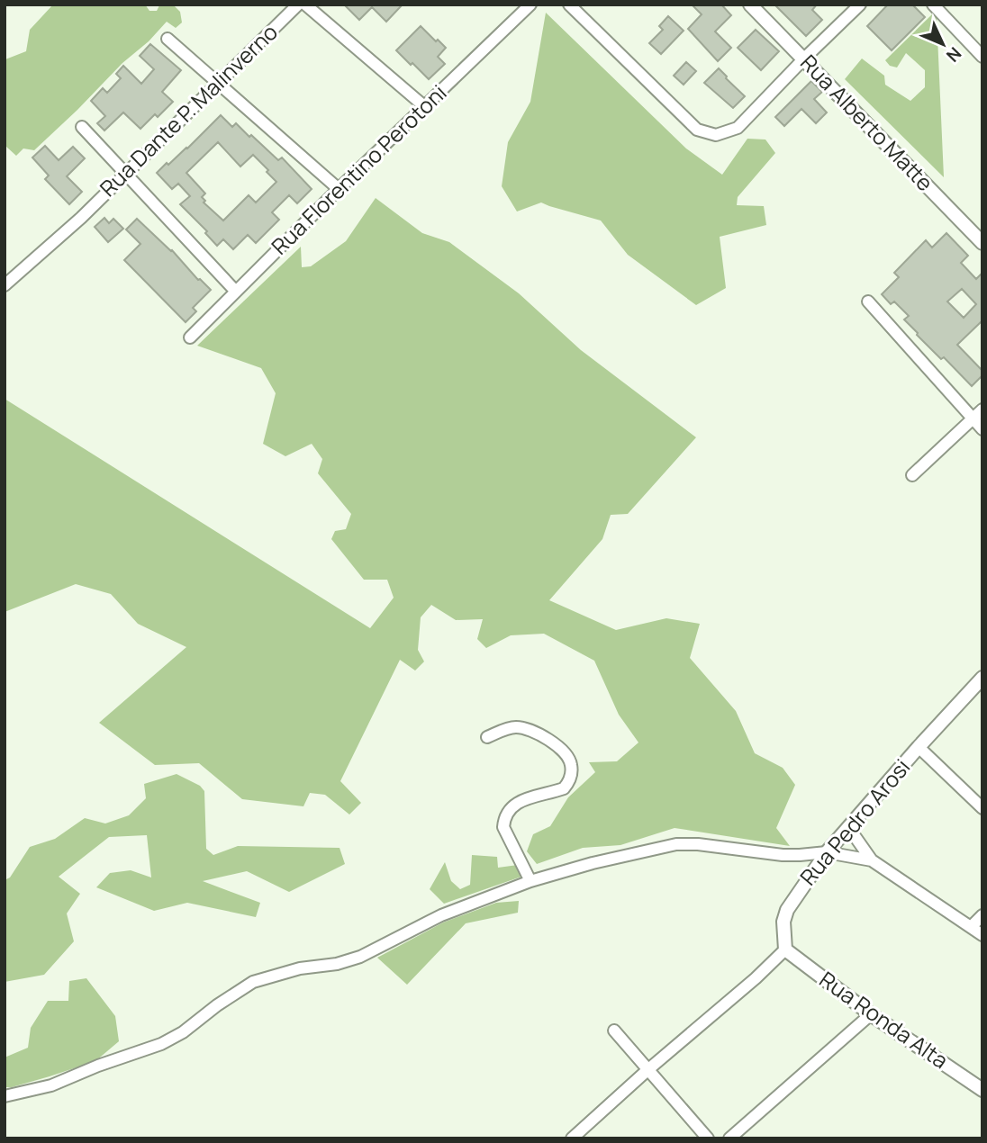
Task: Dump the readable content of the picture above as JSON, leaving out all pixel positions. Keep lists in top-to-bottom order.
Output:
{
  "streets": {
    "street": [
      "Rua Dante P. Malinverno",
      "Rua Alberto Matte",
      "Rua Florentino Perotoni",
      "Rua Pedro Arosi",
      "Rua Ronda Alta"
    ]
  },
  "crossings": [
    ["Rua Pedro Arosi", "Rua Ronda Alta"]
  ],
  "north": "bottom right"
}
